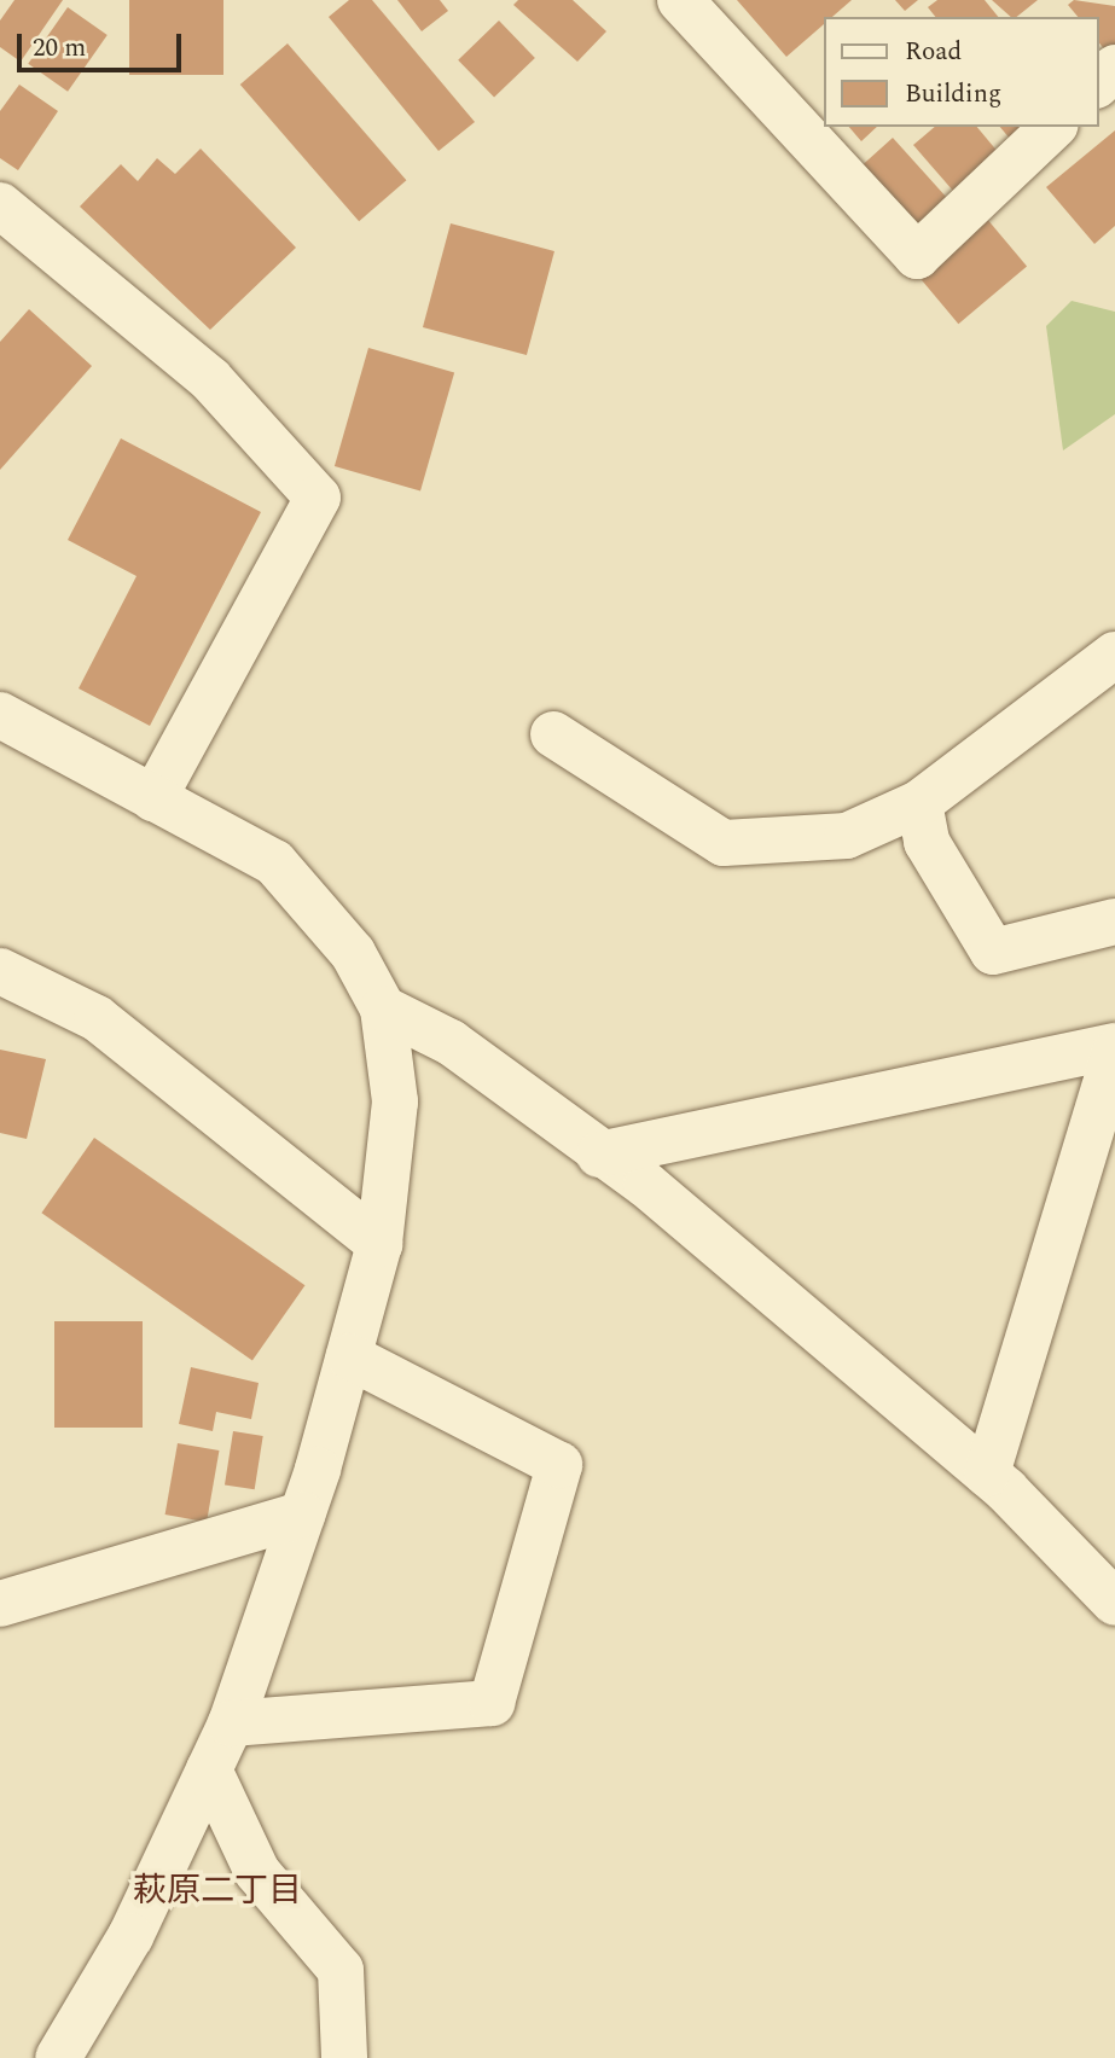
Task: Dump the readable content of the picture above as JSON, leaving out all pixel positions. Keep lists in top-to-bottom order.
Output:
{
  "districts": ["萩原二丁目"],
  "legend": ["Road", "Building"],
  "scale_bar": "20 m"
}
